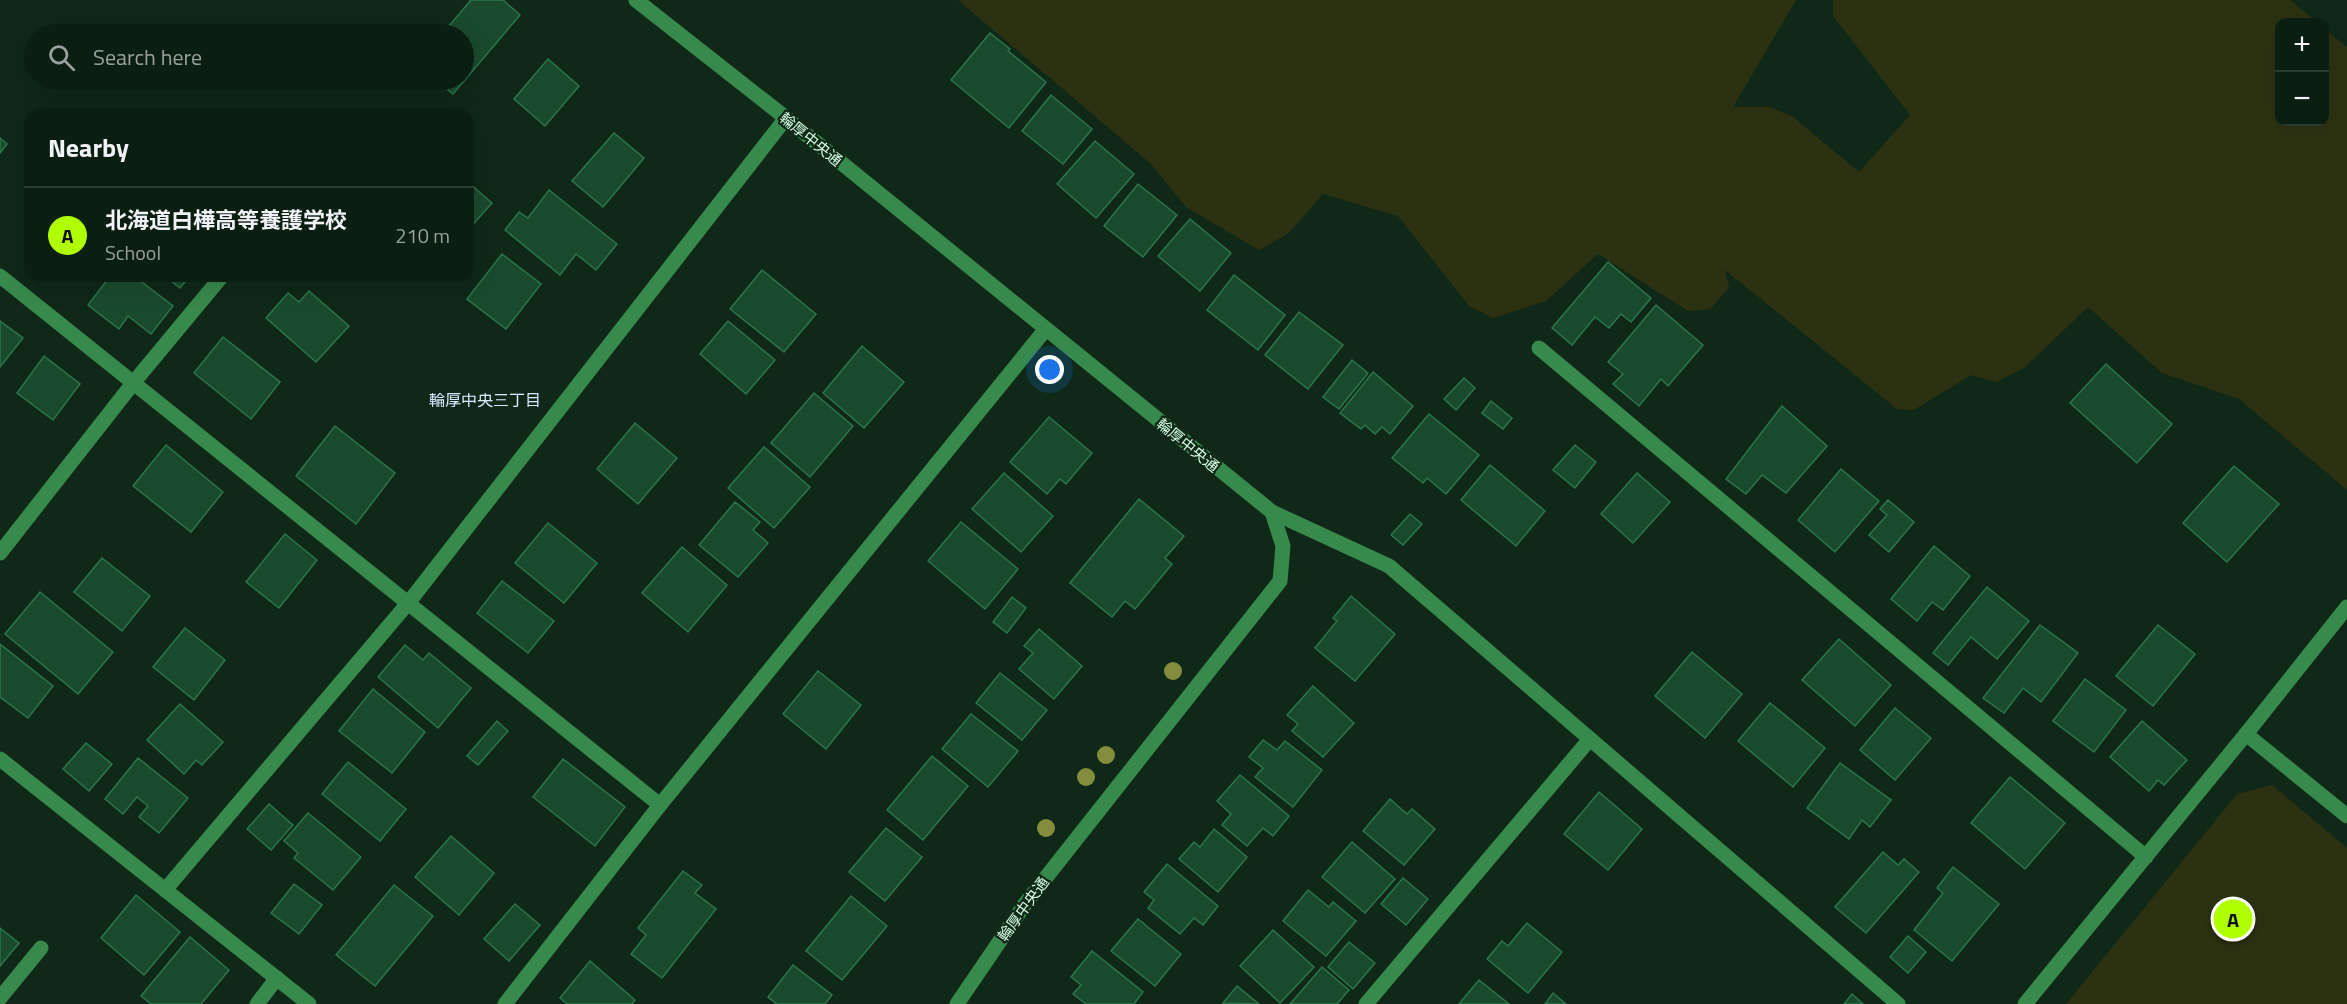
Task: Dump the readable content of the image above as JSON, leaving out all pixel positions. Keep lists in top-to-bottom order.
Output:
{
  "streets": {
    "street": ["輪厚中央通"]
  },
  "districts": ["輪厚中央三丁目"],
  "page": {
    "map_buttons": ["+", "−"],
    "search": "Search here",
    "heading": "Nearby",
    "list": [
      {
        "mark": "A",
        "name": "北海道白樺高等養護学校",
        "note": "School",
        "value": "210 m"
      }
    ],
    "pins": "A"
  }
}
